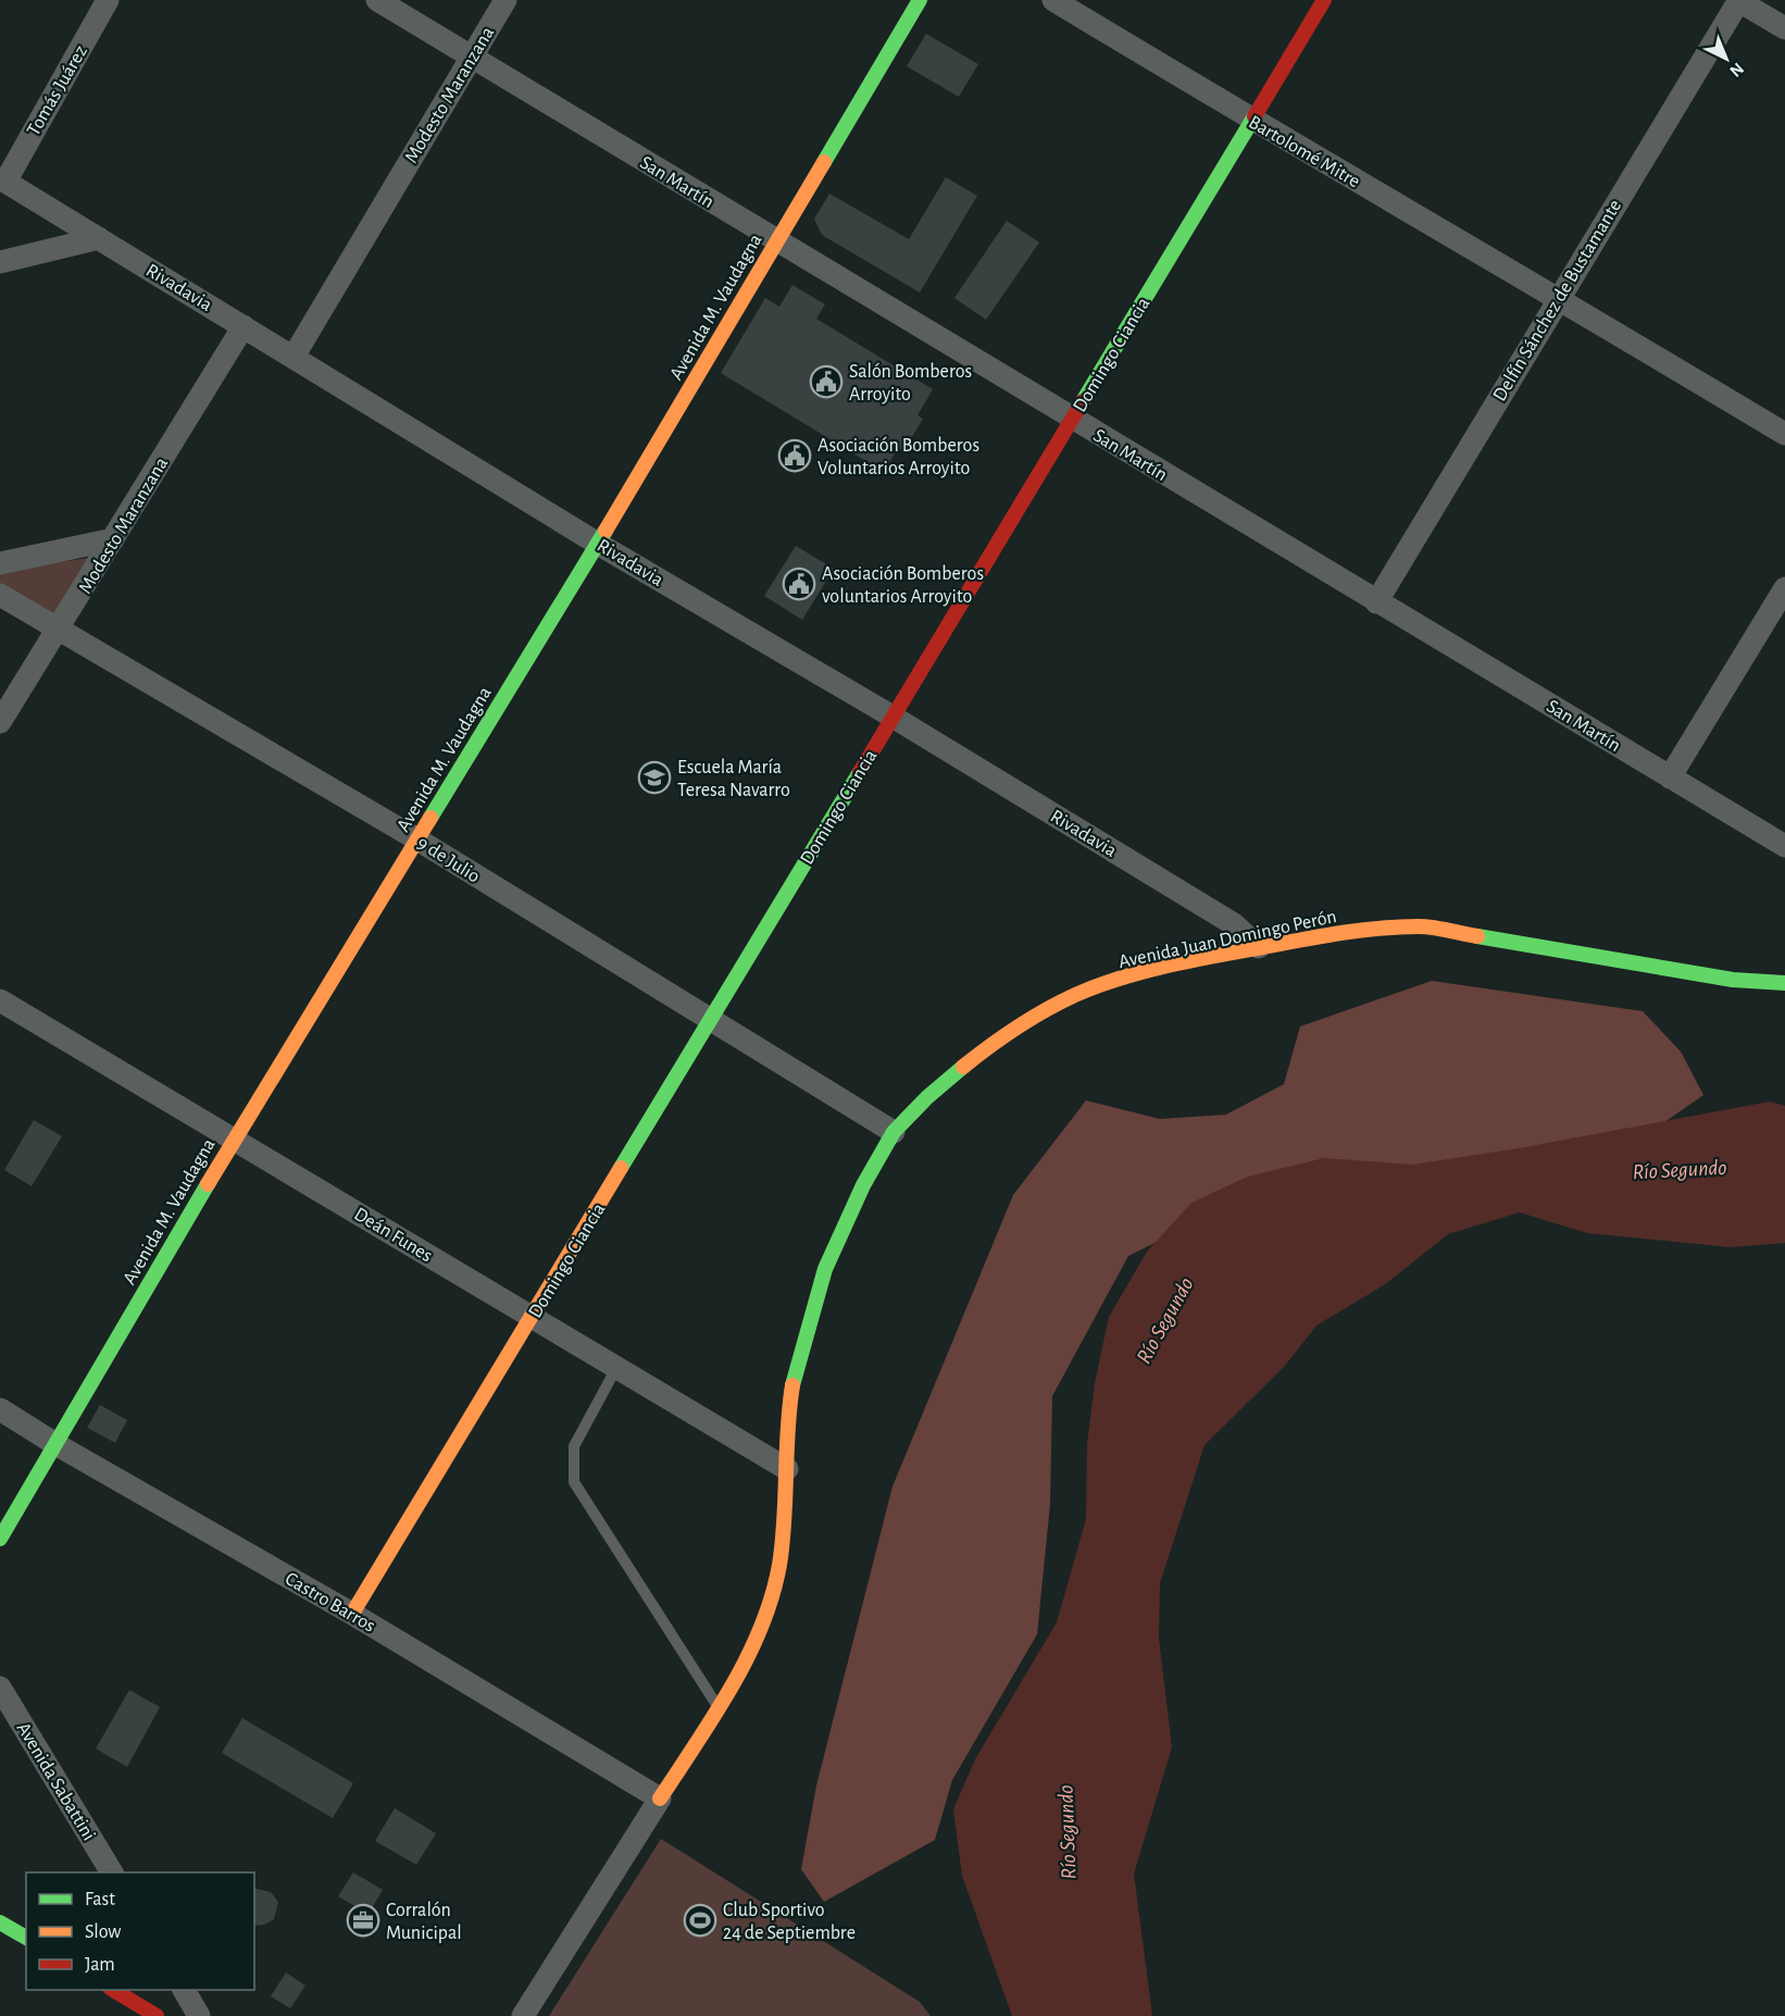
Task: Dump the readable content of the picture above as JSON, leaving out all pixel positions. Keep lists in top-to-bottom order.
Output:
{
  "streets": {
    "main road": ["Avenida M. Vaudagna", "Domingo Ciancia", "Avenida Juan Domingo Perón"],
    "street": [
      "Tomás Juárez",
      "Modesto Maranzana",
      "Bartolomé Mitre",
      "San Martín",
      "Rivadavia",
      "Delfín Sánchez de Bustamante",
      "9 de Julio",
      "Deán Funes",
      "Castro Barros",
      "Avenida Sabattini"
    ]
  },
  "crossings": [
    ["Tomás Juárez", "Rivadavia"],
    ["Modesto Maranzana", "San Martín"],
    ["Modesto Maranzana", "Rivadavia"],
    ["Modesto Maranzana", "9 de Julio"],
    ["Bartolomé Mitre", "Delfín Sánchez de Bustamante"],
    ["Bartolomé Mitre", "Domingo Ciancia"],
    ["San Martín", "Delfín Sánchez de Bustamante"],
    ["San Martín", "Avenida M. Vaudagna"],
    ["San Martín", "Domingo Ciancia"],
    ["Rivadavia", "Avenida M. Vaudagna"],
    ["Rivadavia", "Domingo Ciancia"],
    ["Rivadavia", "Avenida Juan Domingo Perón"],
    ["Avenida M. Vaudagna", "9 de Julio"],
    ["Avenida M. Vaudagna", "Deán Funes"],
    ["Avenida M. Vaudagna", "Castro Barros"],
    ["Domingo Ciancia", "9 de Julio"],
    ["Domingo Ciancia", "Deán Funes"],
    ["Domingo Ciancia", "Castro Barros"],
    ["9 de Julio", "Avenida Juan Domingo Perón"],
    ["Avenida Juan Domingo Perón", "Deán Funes"],
    ["Avenida Juan Domingo Perón", "Castro Barros"]
  ],
  "water": ["Río Segundo"],
  "places": {
    "public building": ["Salón Bomberos Arroyito", "Asociación Bomberos Voluntarios Arroyito", "Asociación Bomberos voluntarios Arroyito"],
    "school or university": ["Escuela María Teresa Navarro"],
    "office": ["Corralón Municipal"],
    "sports": ["Club Sportivo 24 de Septiembre"]
  },
  "legend": ["Fast", "Slow", "Jam"],
  "north": "bottom right"
}
